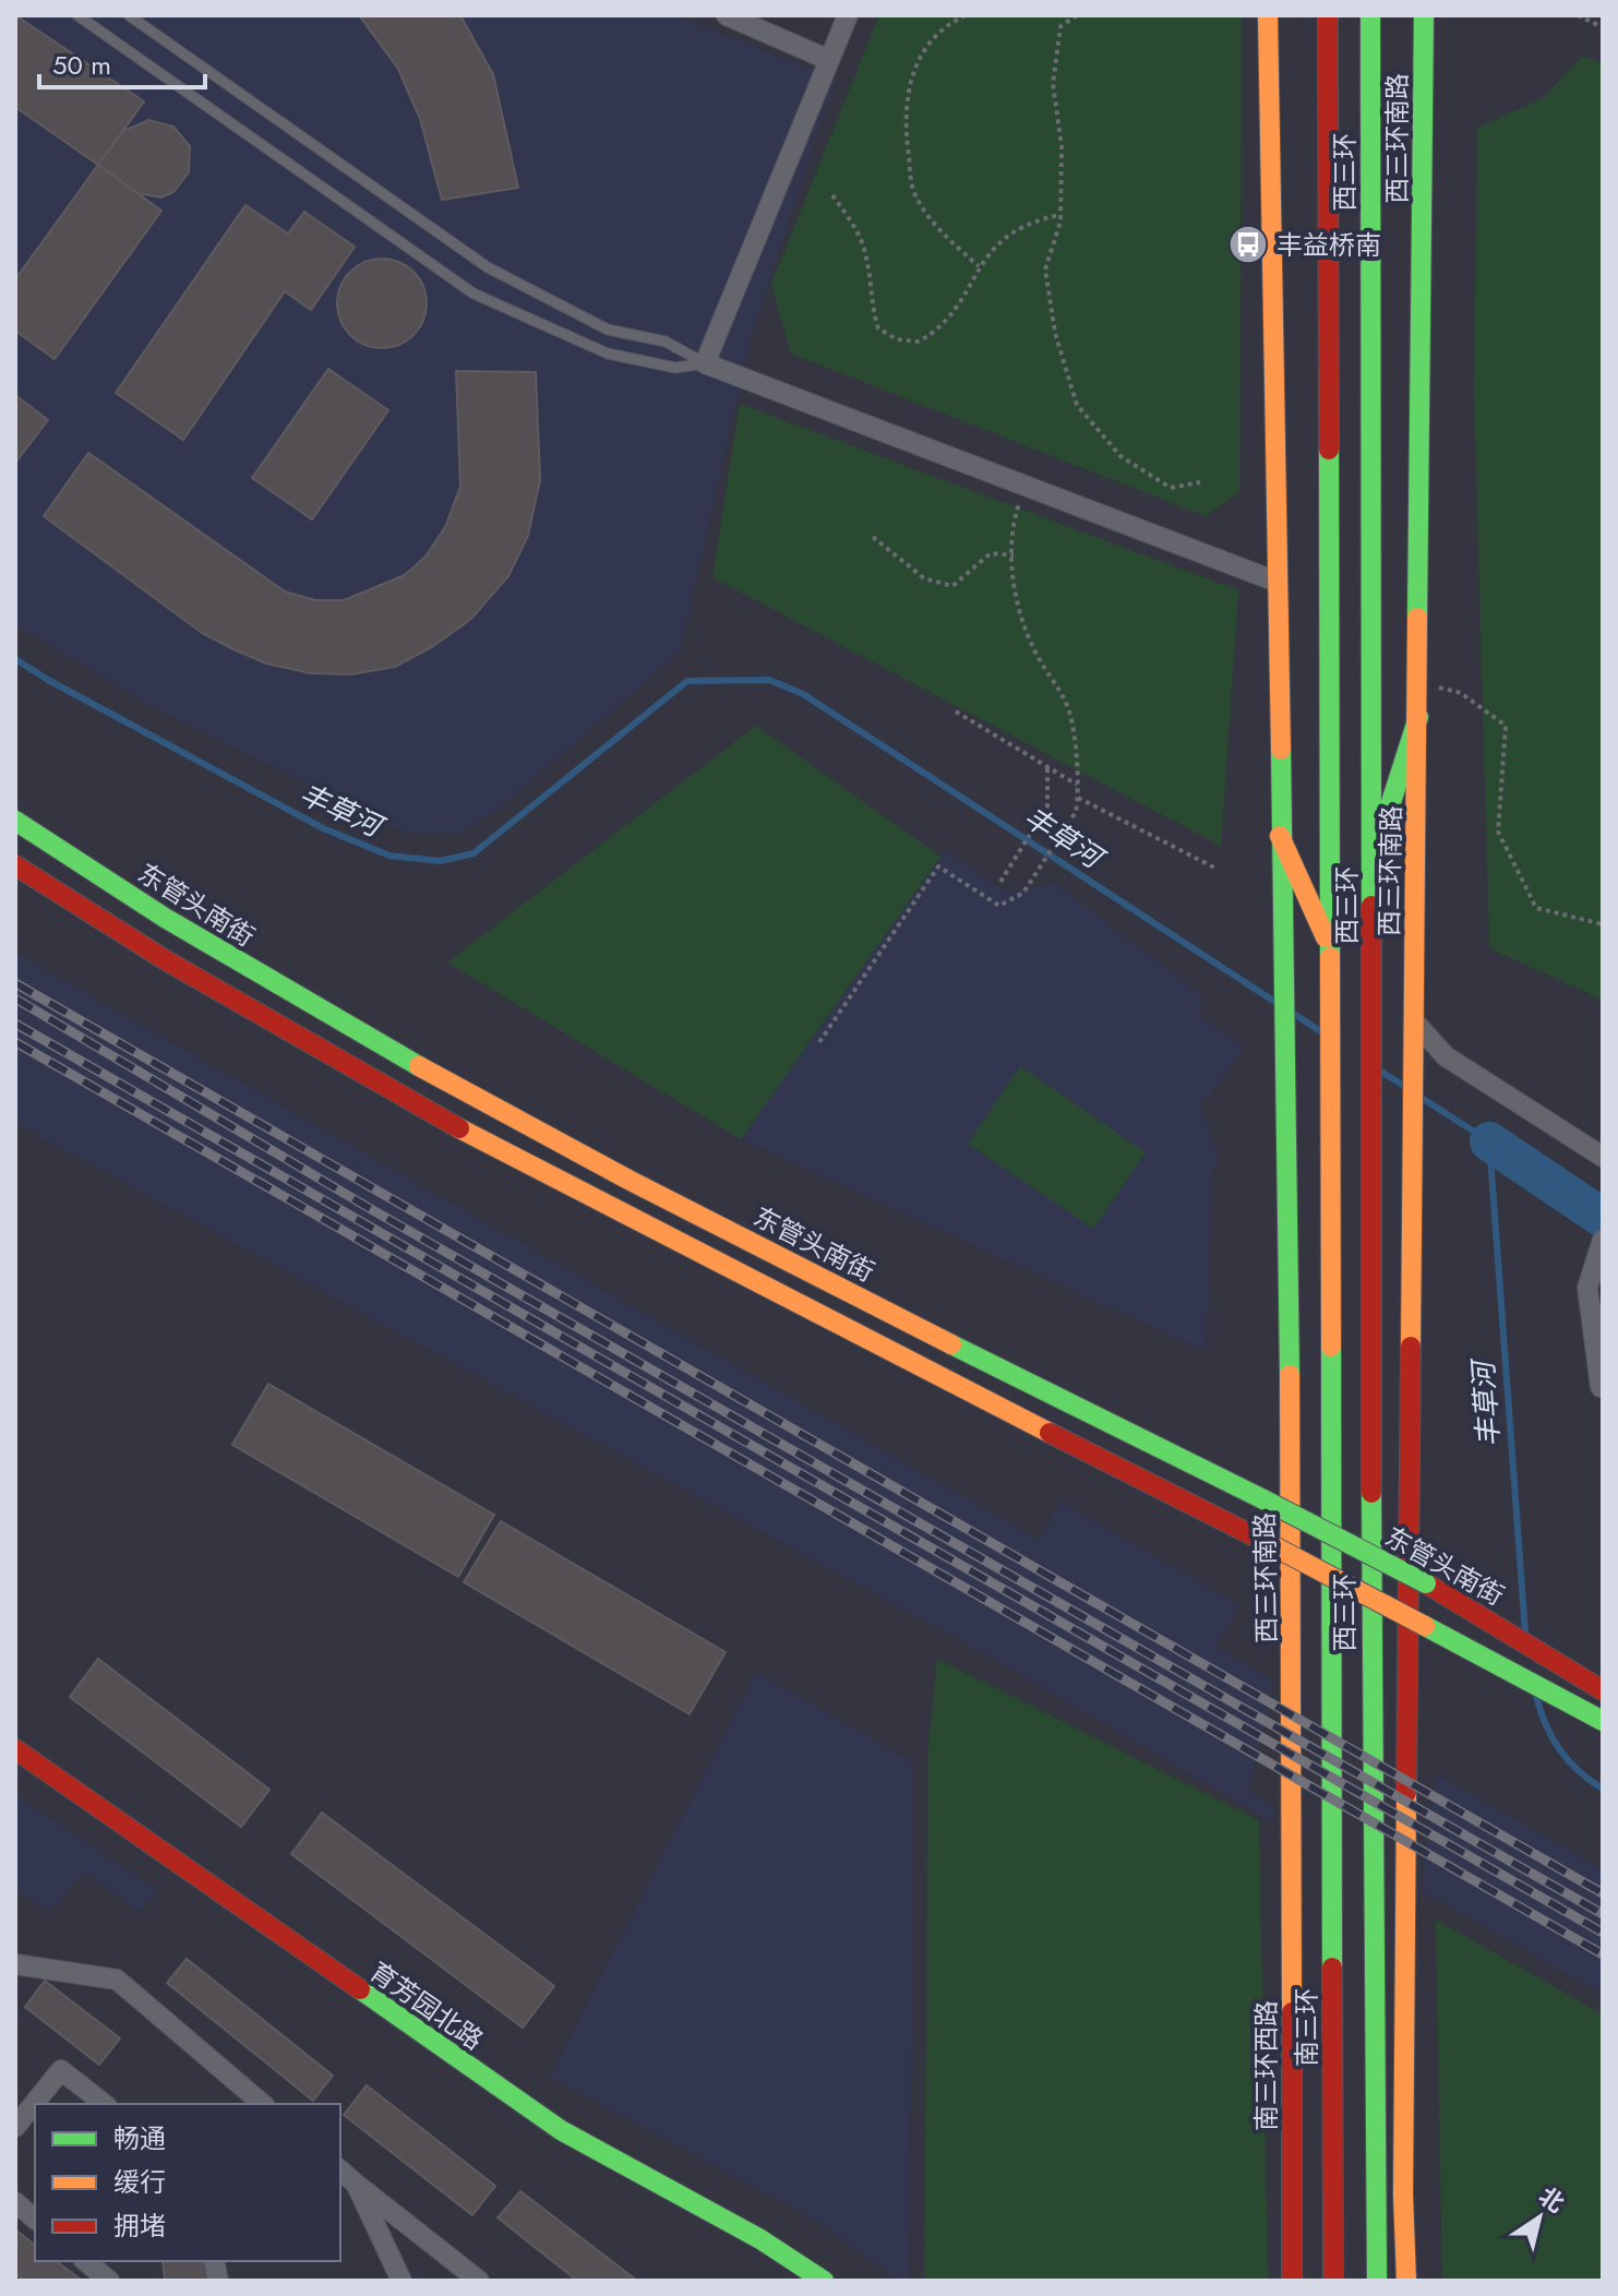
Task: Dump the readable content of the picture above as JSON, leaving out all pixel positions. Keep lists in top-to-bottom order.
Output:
{
  "streets": {
    "main road": [
      "西三环南路",
      "西三环",
      "东管头南街",
      "育芳园北路",
      "南三环",
      "南三环西路"
    ]
  },
  "crossings": [
    ["西三环南路", "南三环西路"],
    ["西三环", "南三环"]
  ],
  "water": ["丰草河"],
  "places": {
    "bus stop": ["丰益桥南"]
  },
  "legend": ["畅通", "缓行", "拥堵"],
  "scale_bar": "50 m",
  "north": "top right"
}
